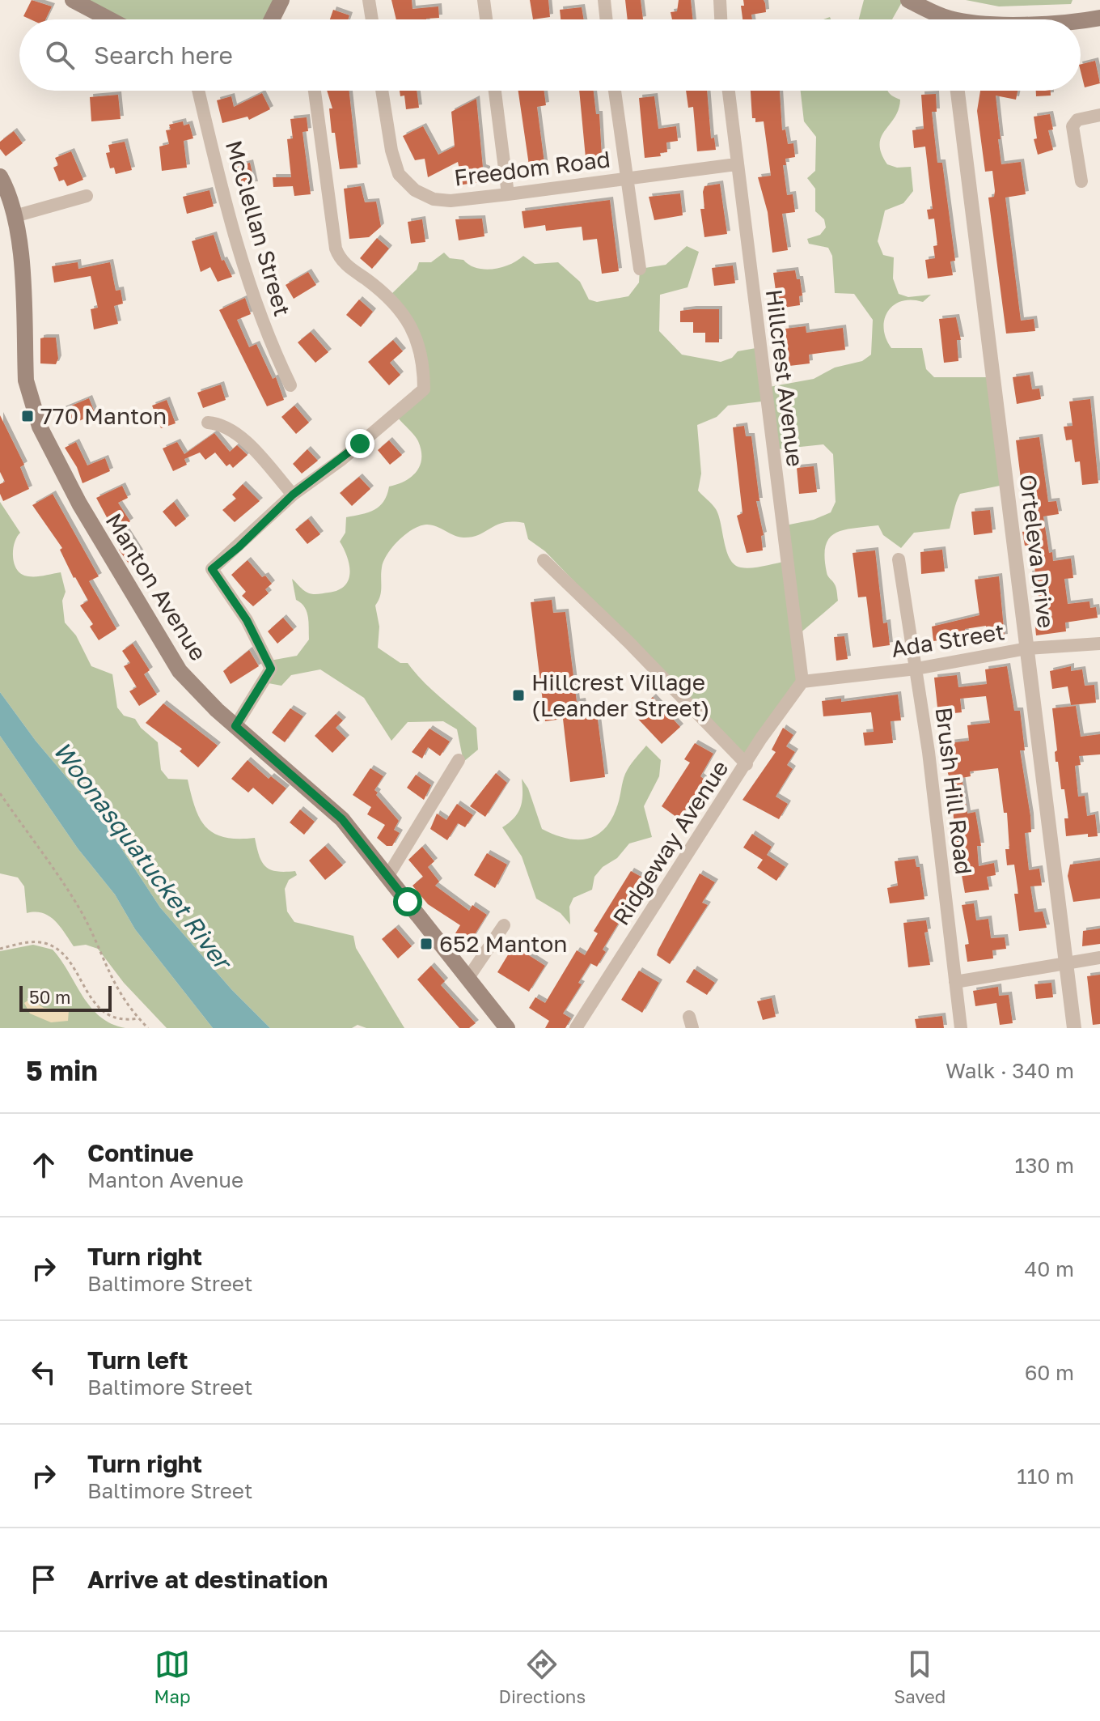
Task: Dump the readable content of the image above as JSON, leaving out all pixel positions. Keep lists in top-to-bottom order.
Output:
{
  "streets": {
    "main road": ["Manton Avenue"],
    "street": [
      "Freedom Road",
      "McClellan Street",
      "Hillcrest Avenue",
      "Orteleva Drive",
      "Ada Street",
      "Brush Hill Road",
      "Ridgeway Avenue"
    ]
  },
  "crossings": [
    ["Freedom Road", "Hillcrest Avenue"],
    ["Hillcrest Avenue", "Ada Street"],
    ["Hillcrest Avenue", "Ridgeway Avenue"],
    ["Orteleva Drive", "Ada Street"],
    ["Ada Street", "Brush Hill Road"],
    ["Ada Street", "Ridgeway Avenue"]
  ],
  "water": ["Woonasquatucket River"],
  "places": {
    "transit": ["770 Manton", "Hillcrest Village (Leander Street)", "652 Manton"]
  },
  "scale_bar": "50 m",
  "page": {
    "search": "Search here",
    "scale": "50 m",
    "heading": ["5 min", "Walk · 340 m"],
    "list": [
      ["Continue", "Manton Avenue", "130 m"],
      ["Turn right", "Baltimore Street", "40 m"],
      ["Turn left", "Baltimore Street", "60 m"],
      ["Turn right", "Baltimore Street", "110 m"],
      "Arrive at destination"
    ],
    "nav": ["Map", "Directions", "Saved"]
  }
}
